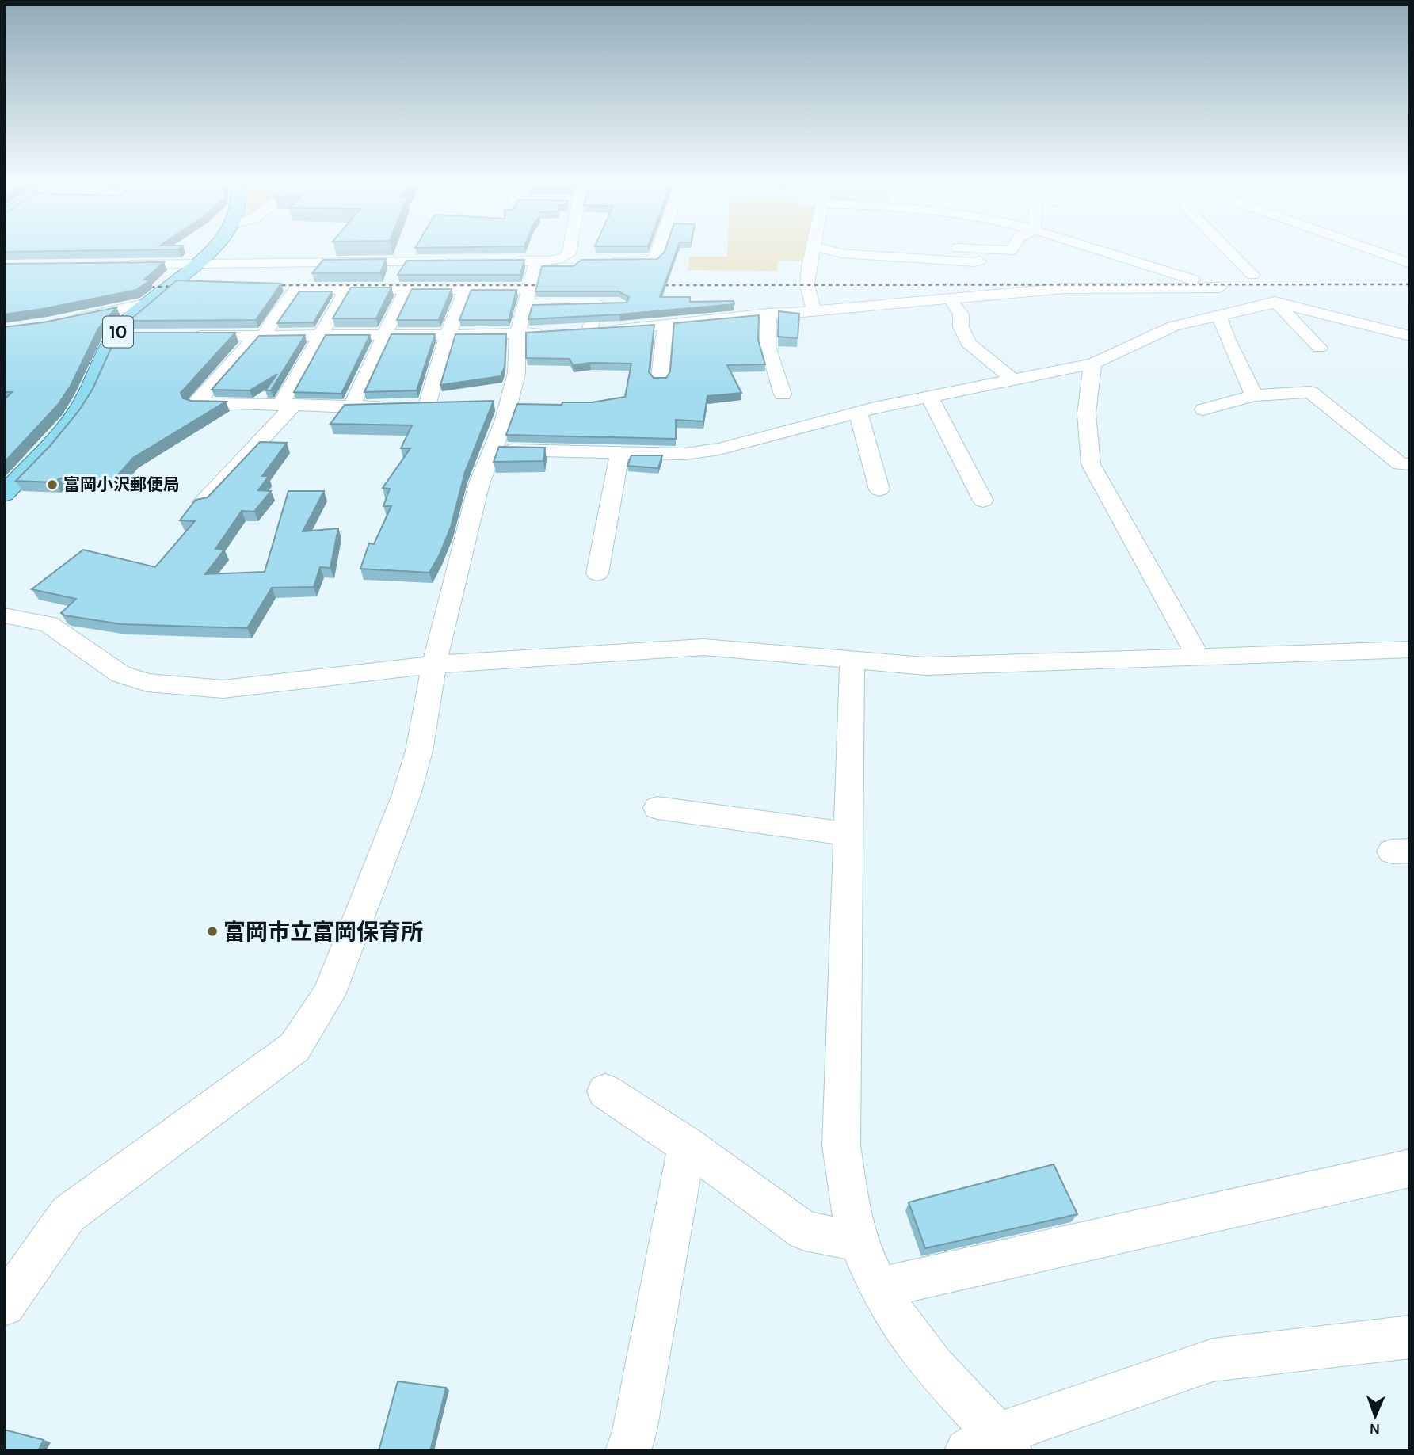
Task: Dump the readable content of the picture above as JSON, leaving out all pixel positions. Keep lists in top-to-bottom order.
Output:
{
  "streets": {
    "main road": ["10"]
  },
  "places": ["富岡小沢郵便局", "富岡市立富岡保育所"],
  "north": "bottom"
}
